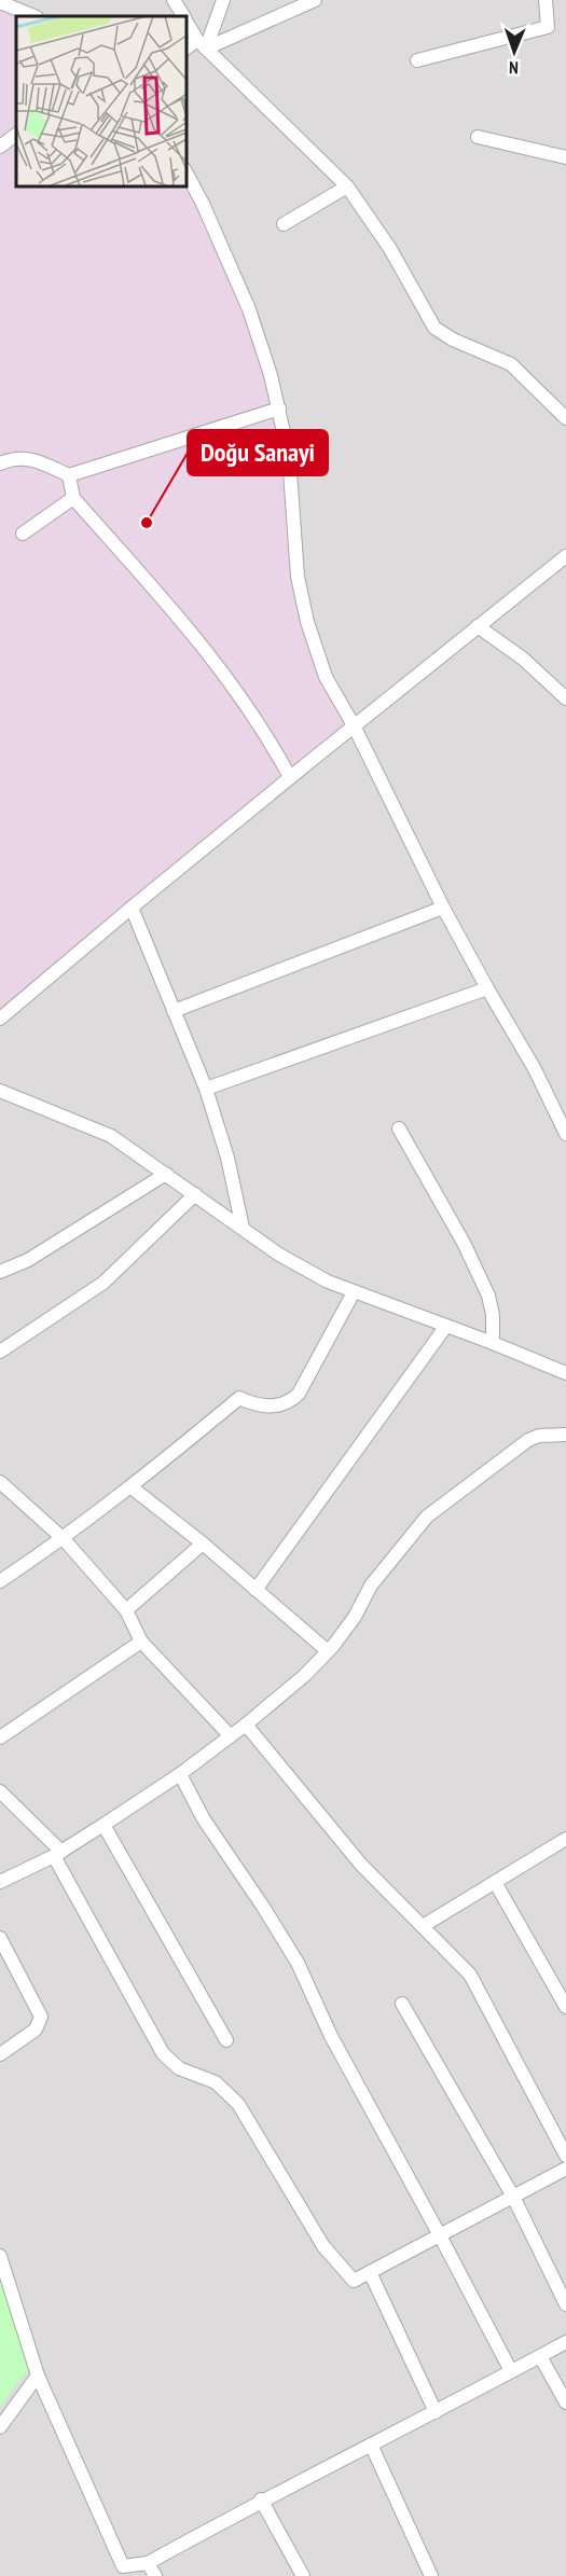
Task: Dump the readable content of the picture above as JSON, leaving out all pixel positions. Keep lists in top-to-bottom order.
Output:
{
  "places": ["Doğu Sanayi"],
  "north": "bottom"
}
